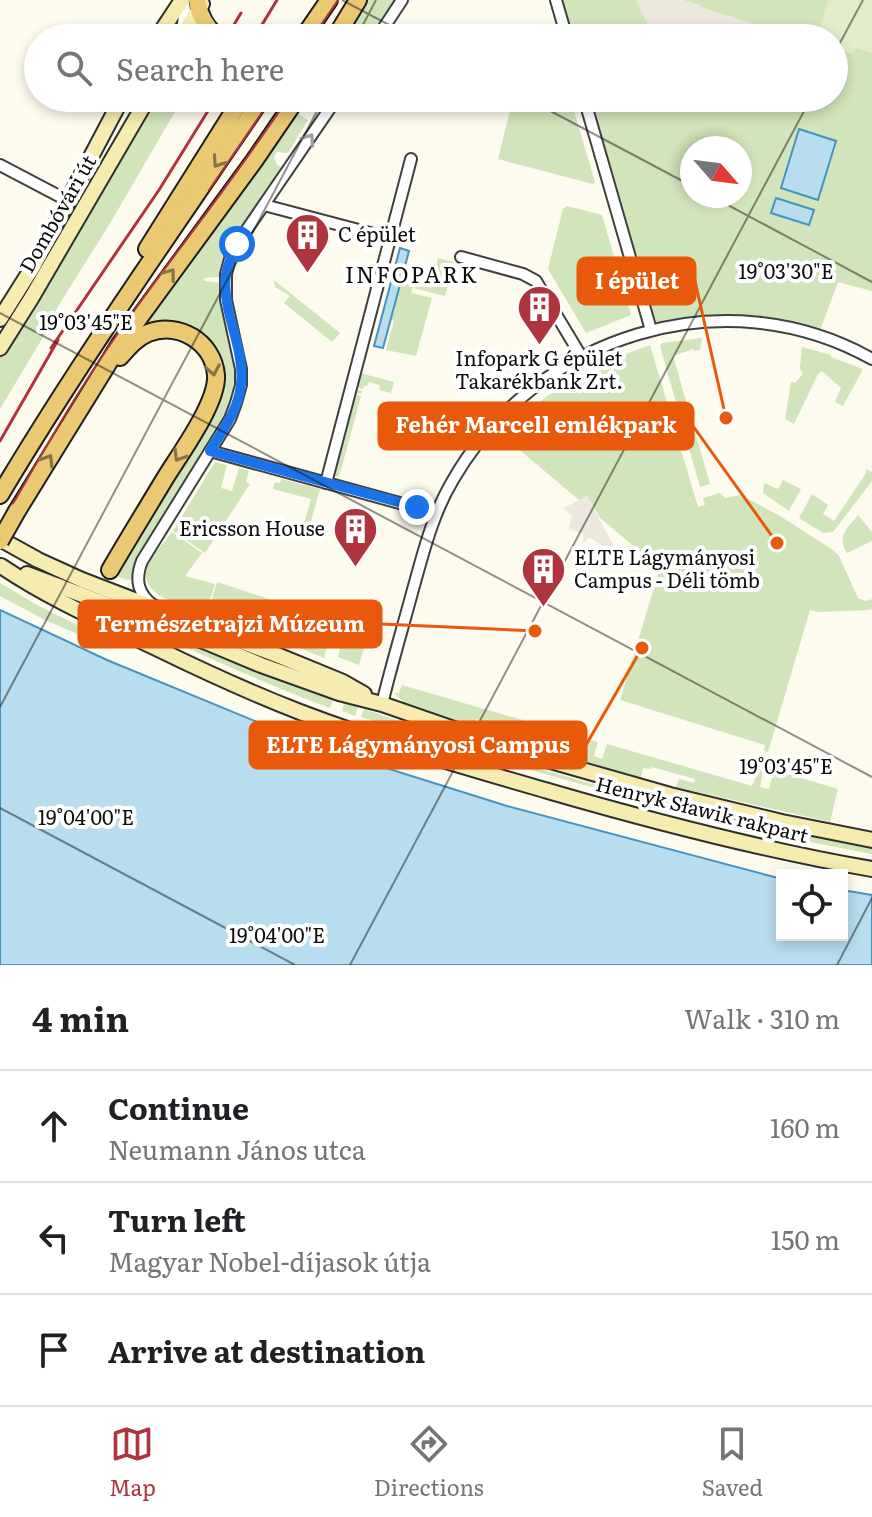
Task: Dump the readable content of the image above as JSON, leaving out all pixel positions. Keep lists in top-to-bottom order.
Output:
{
  "streets": {
    "main road": ["Dombóvári út", "Henryk Sławik rakpart"]
  },
  "districts": ["INFOPARK"],
  "places": {
    "building": [
      "C épület",
      "Infopark G épület Takarékbank Zrt.",
      "Ericsson House",
      "ELTE Lágymányosi Campus - Déli tömb"
    ],
    "other": [
      "I épület",
      "Fehér Marcell emlékpark",
      "Természetrajzi Múzeum",
      "ELTE Lágymányosi Campus"
    ]
  },
  "north": "bottom right",
  "page": {
    "search": "Search here",
    "heading": ["4 min", "Walk · 310 m"],
    "list": [
      ["Continue", "Neumann János utca", "160 m"],
      ["Turn left", "Magyar Nobel-díjasok útja", "150 m"],
      "Arrive at destination"
    ],
    "nav": ["Map", "Directions", "Saved"]
  },
  "coordinates": ["19°03'30\"E", "19°03'45\"E", "19°04'00\"E"]
}
